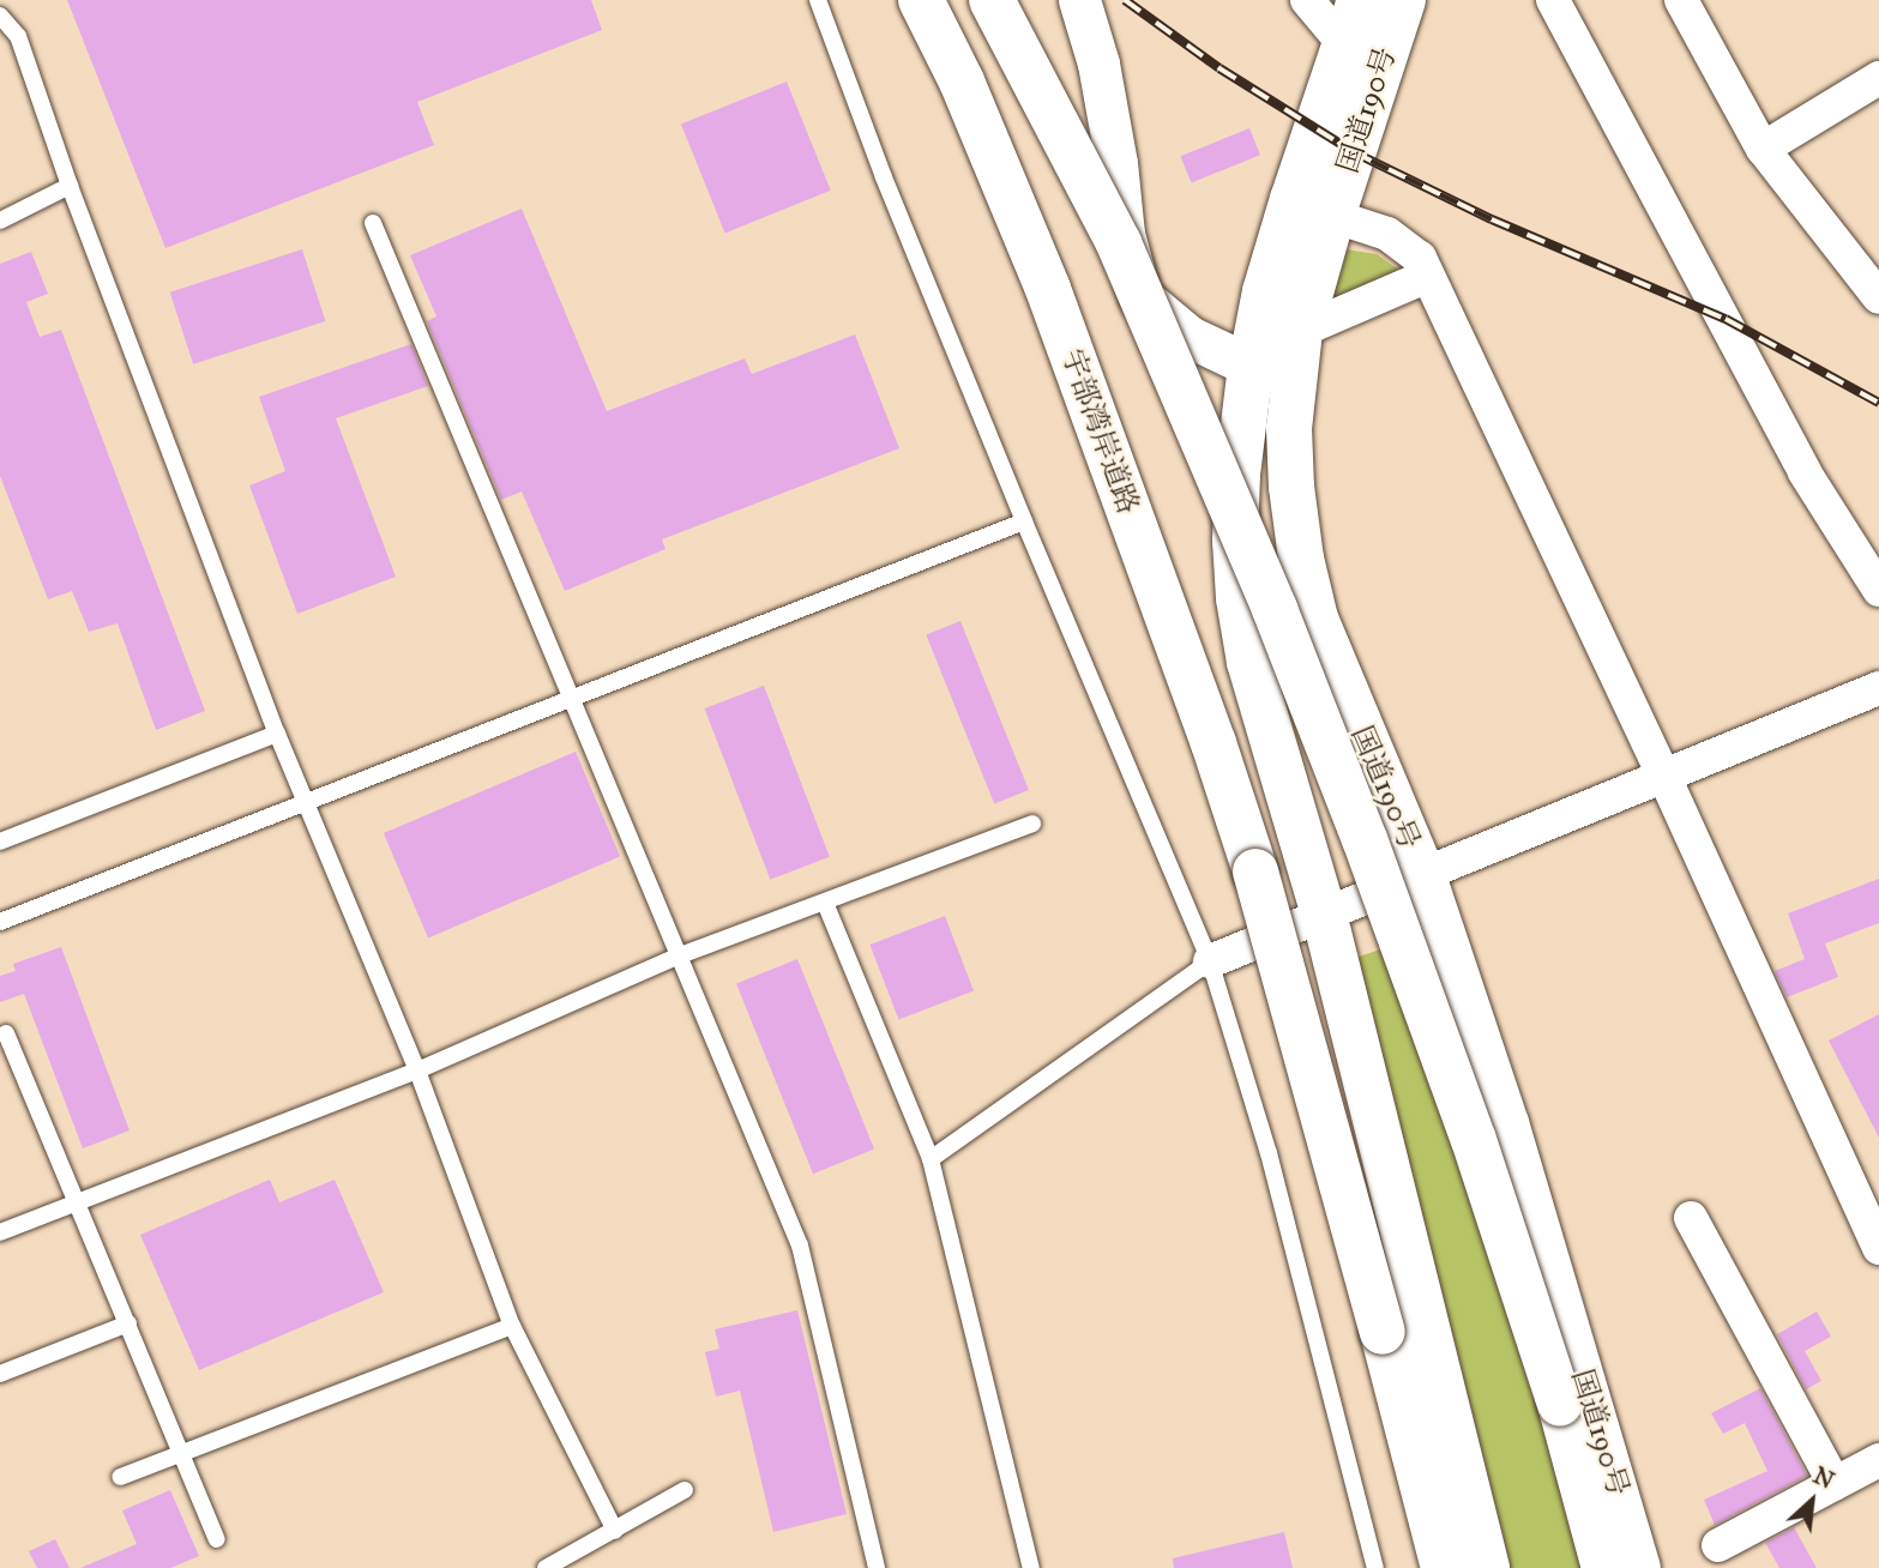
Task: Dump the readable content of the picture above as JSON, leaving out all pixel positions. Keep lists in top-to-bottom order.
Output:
{
  "streets": {
    "highway": ["国道190号", "宇部湾岸道路"]
  },
  "north": "top right"
}
